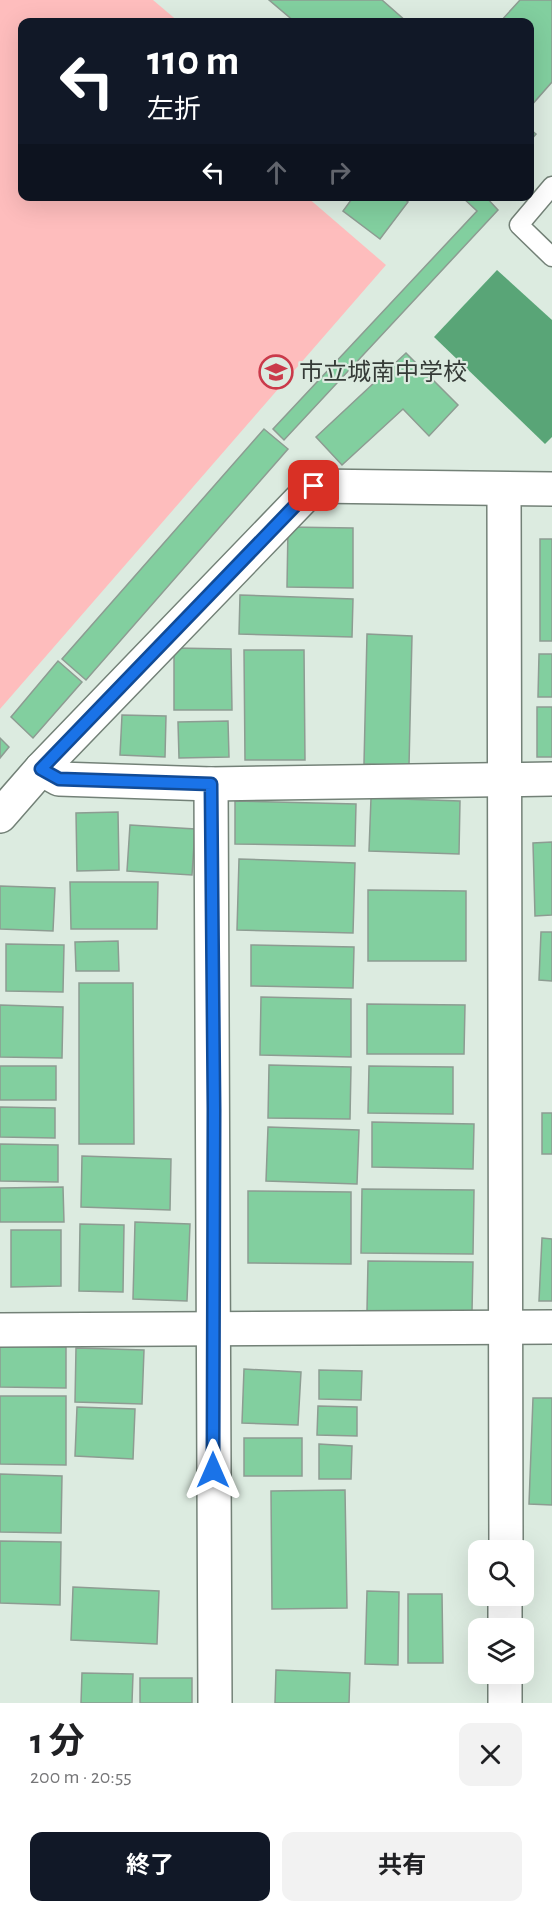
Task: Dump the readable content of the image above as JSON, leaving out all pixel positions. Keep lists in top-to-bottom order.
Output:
{
  "places": {
    "school or university": ["市立城南中学校"]
  },
  "page": {
    "turn": ["110 m", "左折"],
    "heading": ["1 分", "200 m · 20:55"],
    "buttons": ["終了", "共有"]
  }
}
